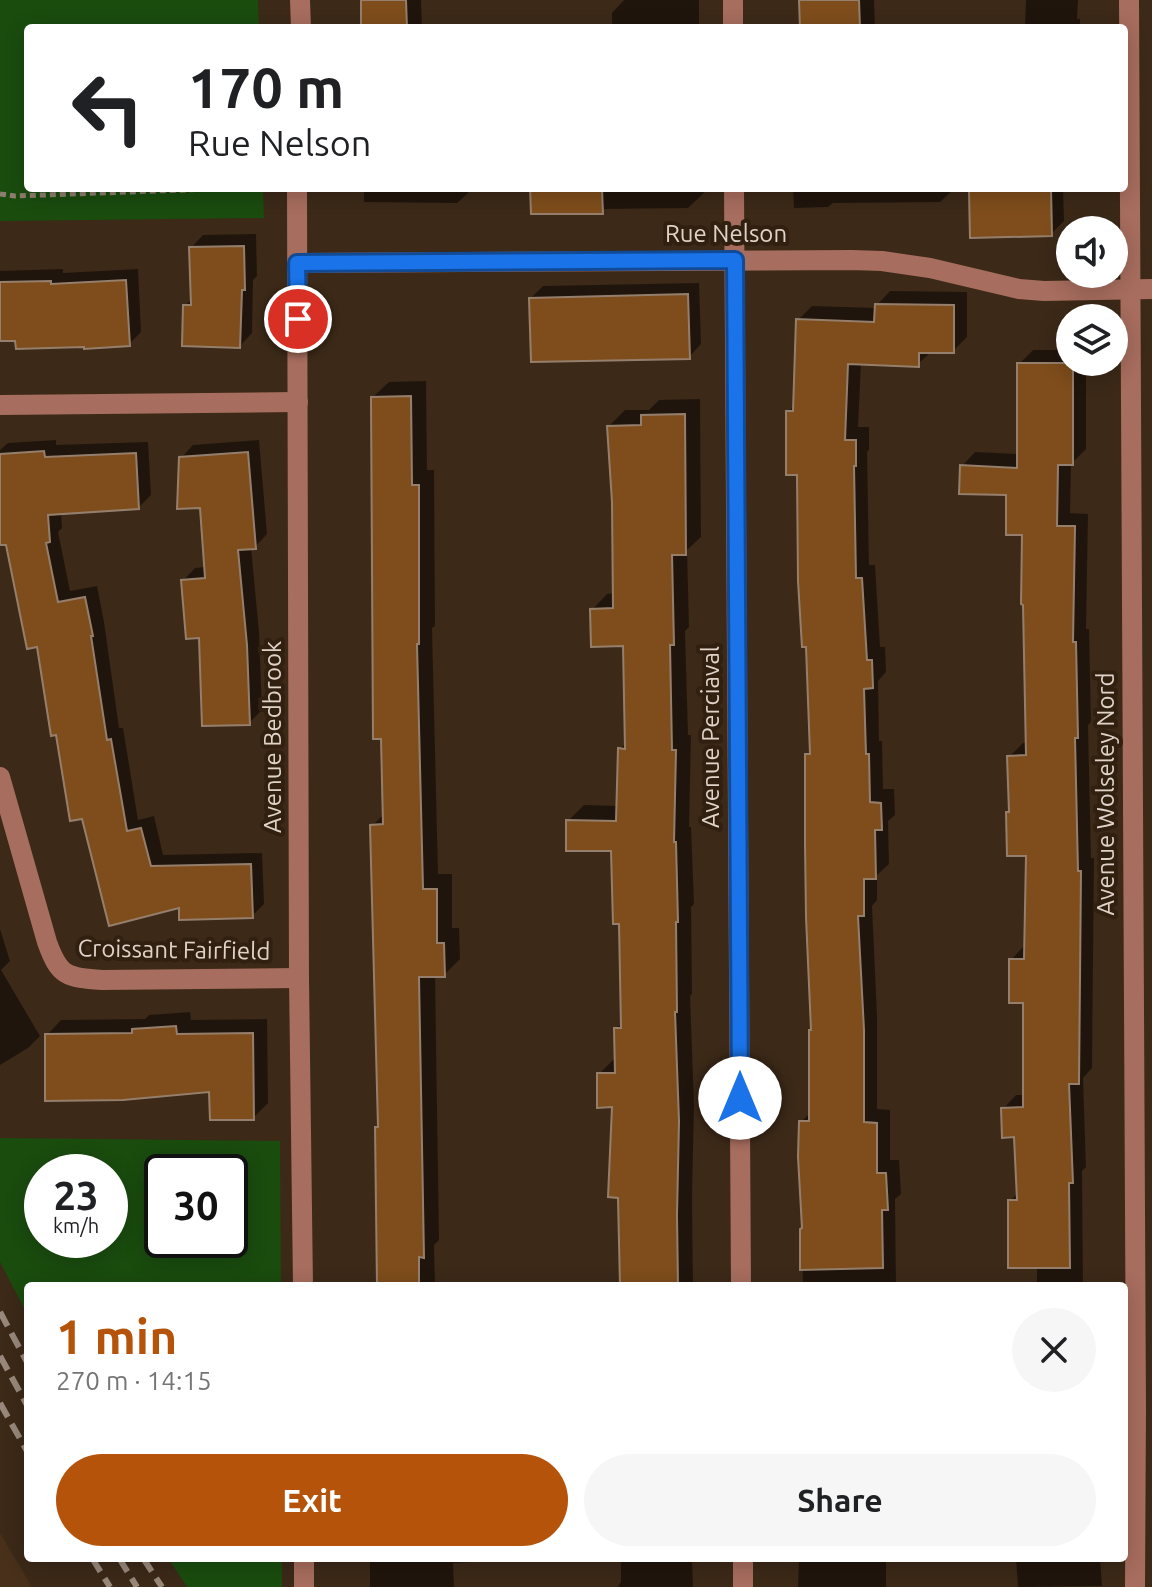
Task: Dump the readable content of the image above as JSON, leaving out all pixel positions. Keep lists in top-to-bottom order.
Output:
{
  "streets": {
    "street": [
      "Rue Nelson",
      "Avenue Bedbrook",
      "Avenue Perciaval",
      "Avenue Wolseley Nord",
      "Croissant Fairfield"
    ]
  },
  "crossings": [
    ["Rue Nelson", "Avenue Bedbrook"],
    ["Rue Nelson", "Avenue Perciaval"],
    ["Rue Nelson", "Avenue Wolseley Nord"],
    ["Avenue Bedbrook", "Croissant Fairfield"]
  ],
  "page": {
    "turn": ["170 m", "Rue Nelson"],
    "speed": "23 km/h",
    "limit": "30",
    "heading": ["1 min", "270 m · 14:15"],
    "buttons": ["Exit", "Share"]
  }
}
